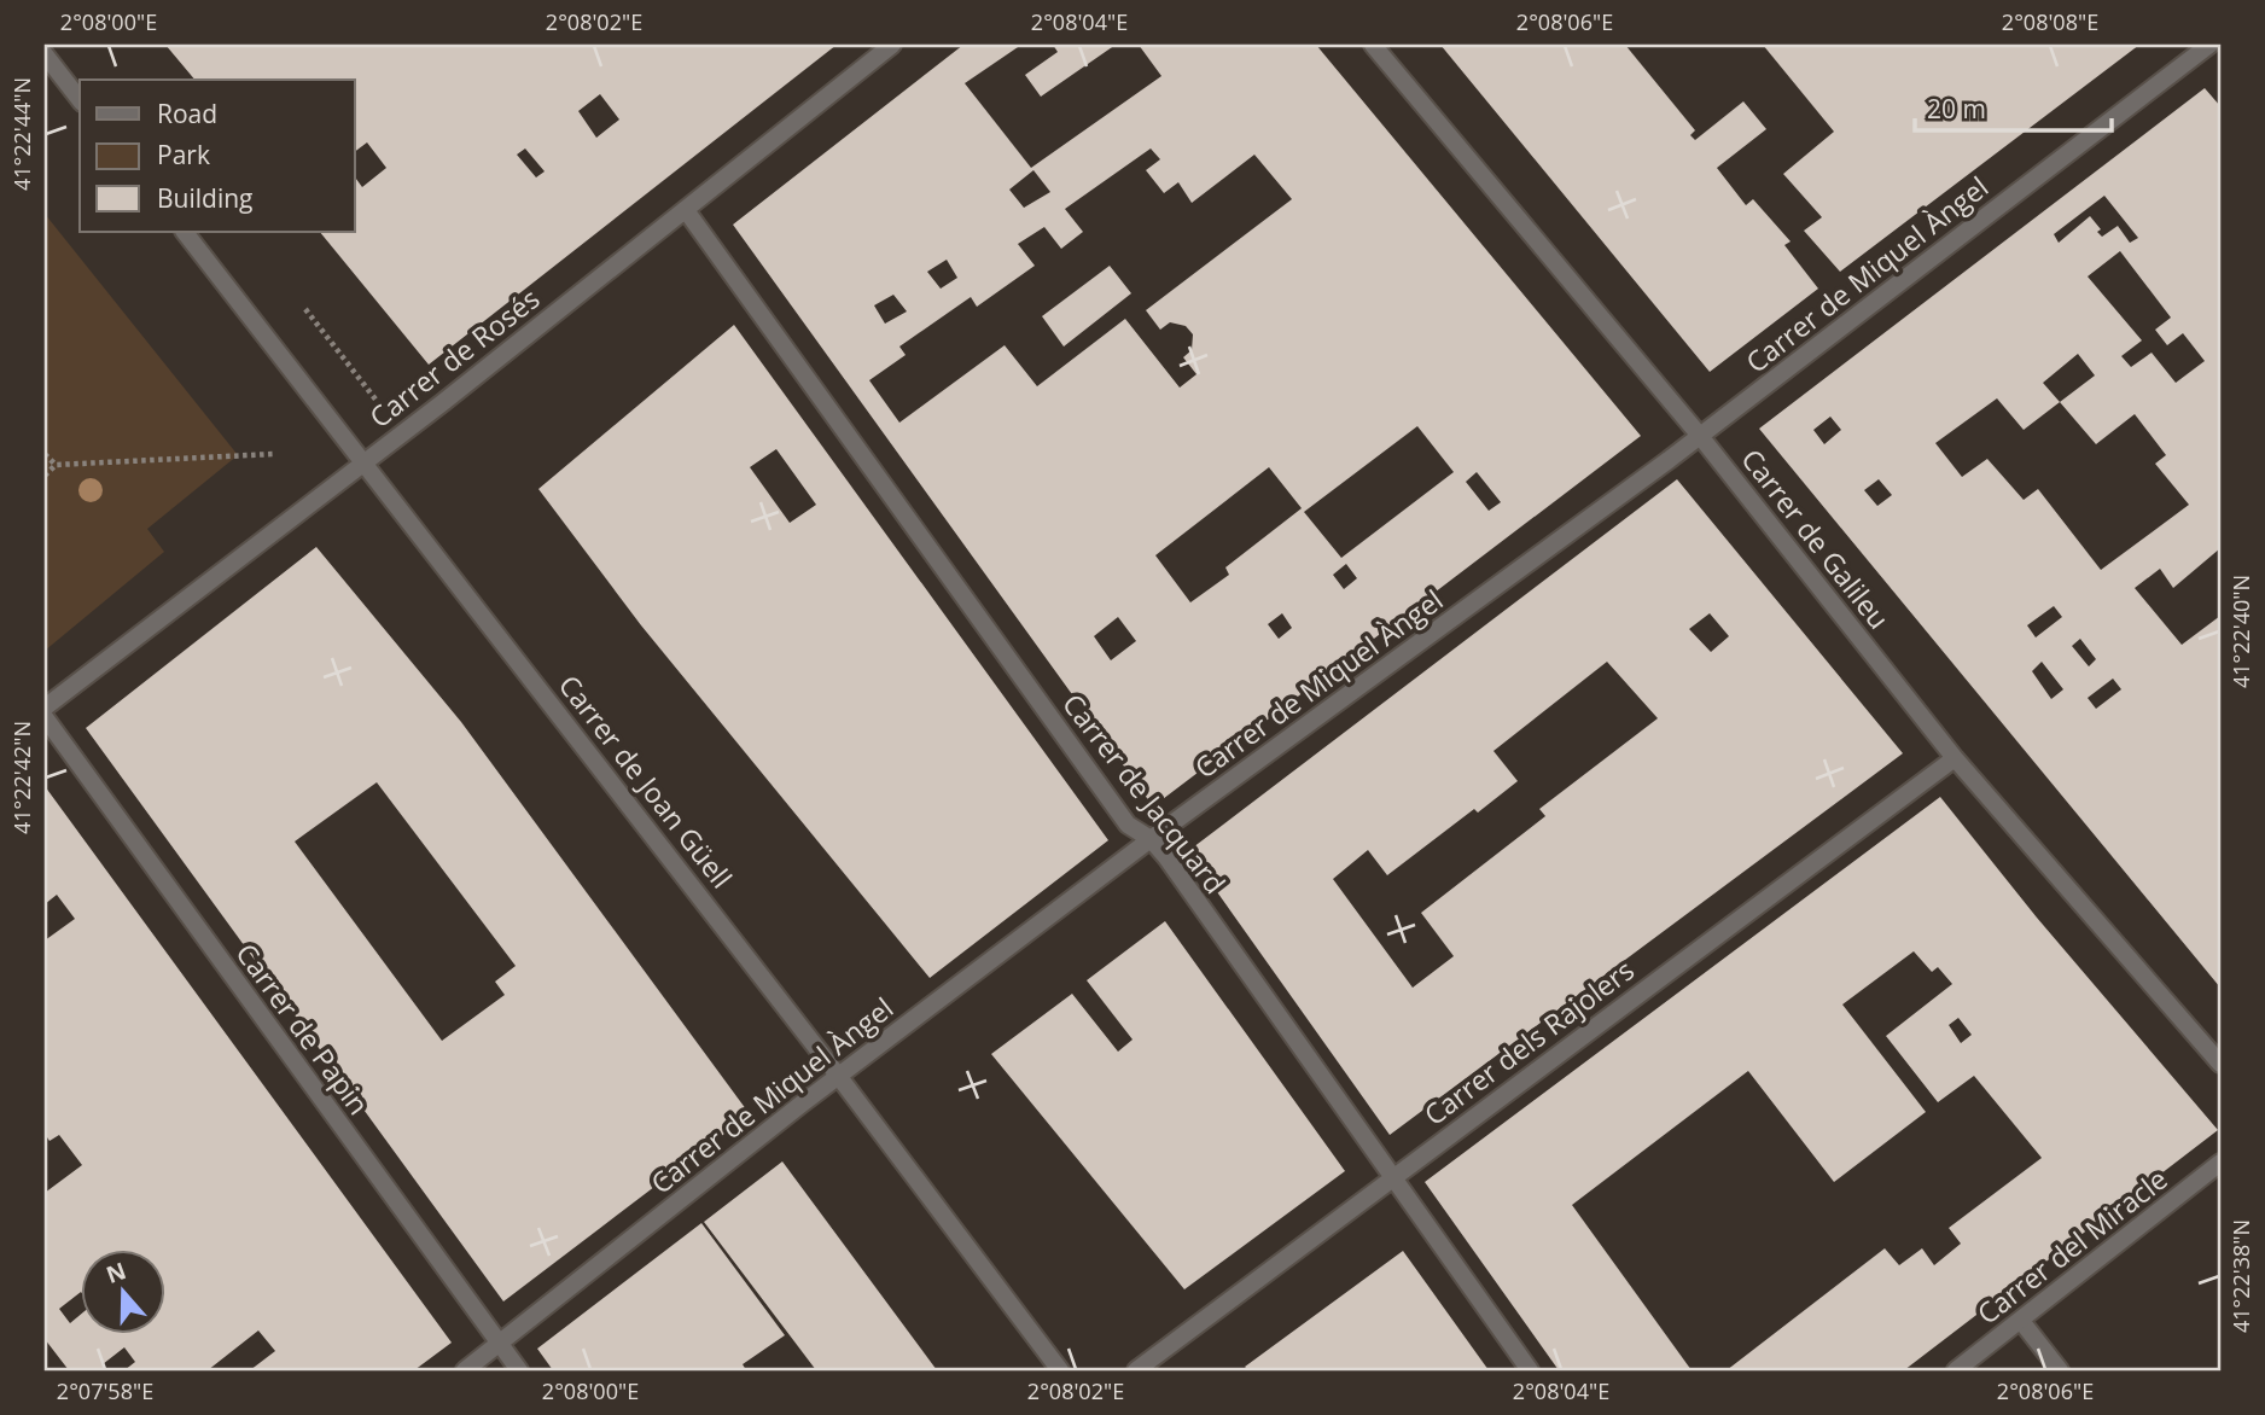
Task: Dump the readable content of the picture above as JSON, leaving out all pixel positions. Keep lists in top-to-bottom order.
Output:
{
  "streets": {
    "street": [
      "Carrer de Miquel Àngel",
      "Carrer de Rosés",
      "Carrer de Galileu",
      "Carrer de Joan Güell",
      "Carrer de Jacquard",
      "Carrer de Papin",
      "Carrer dels Rajolers",
      "Carrer del Miracle"
    ]
  },
  "crossings": [
    ["Carrer de Miquel Àngel", "Carrer de Galileu"],
    ["Carrer de Miquel Àngel", "Carrer de Joan Güell"],
    ["Carrer de Miquel Àngel", "Carrer de Jacquard"],
    ["Carrer de Miquel Àngel", "Carrer de Papin"],
    ["Carrer de Rosés", "Carrer de Joan Güell"],
    ["Carrer de Rosés", "Carrer de Jacquard"],
    ["Carrer de Galileu", "Carrer dels Rajolers"],
    ["Carrer de Jacquard", "Carrer dels Rajolers"]
  ],
  "legend": ["Road", "Park", "Building"],
  "scale_bar": "20 m",
  "north": "top",
  "coordinates": [
    "2°08'00\"E",
    "2°08'02\"E",
    "2°08'04\"E",
    "2°08'06\"E",
    "2°08'08\"E",
    "41°22'44\"N",
    "41°22'40\"N",
    "41°22'42\"N",
    "41°22'38\"N",
    "2°07'58\"E"
  ]
}
